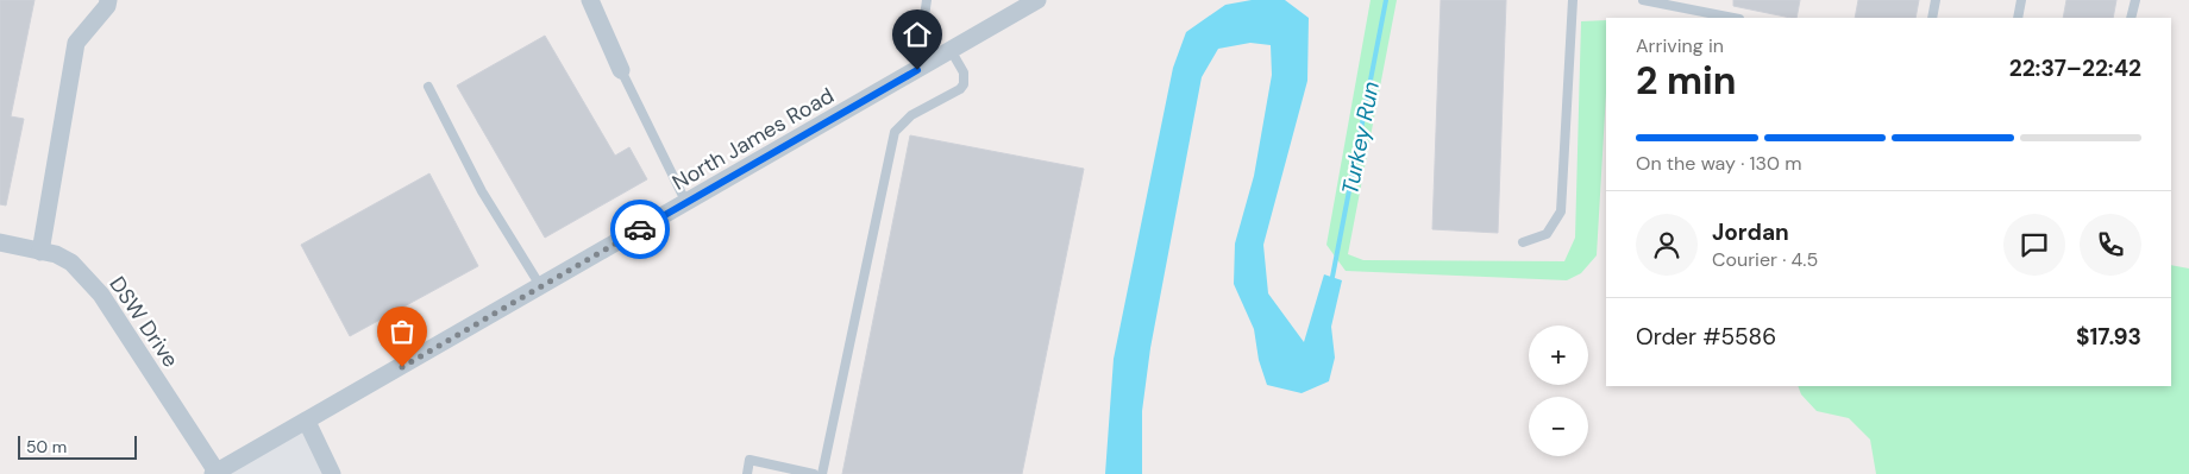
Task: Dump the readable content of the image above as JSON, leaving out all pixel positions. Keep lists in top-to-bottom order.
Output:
{
  "streets": {
    "street": ["North James Road", "DSW Drive"]
  },
  "crossings": [
    ["North James Road", "DSW Drive"]
  ],
  "water": ["Turkey Run"],
  "scale_bar": "50 m",
  "page": {
    "heading": ["2 min", "Arriving in", "22:37–22:42"],
    "panel": [
      "Jordan",
      "Courier · 4.5",
      "Order #5586",
      "$17.93"
    ],
    "bar": "On the way · 130 m",
    "map_buttons": ["+", "−"],
    "scale": "50 m"
  }
}
